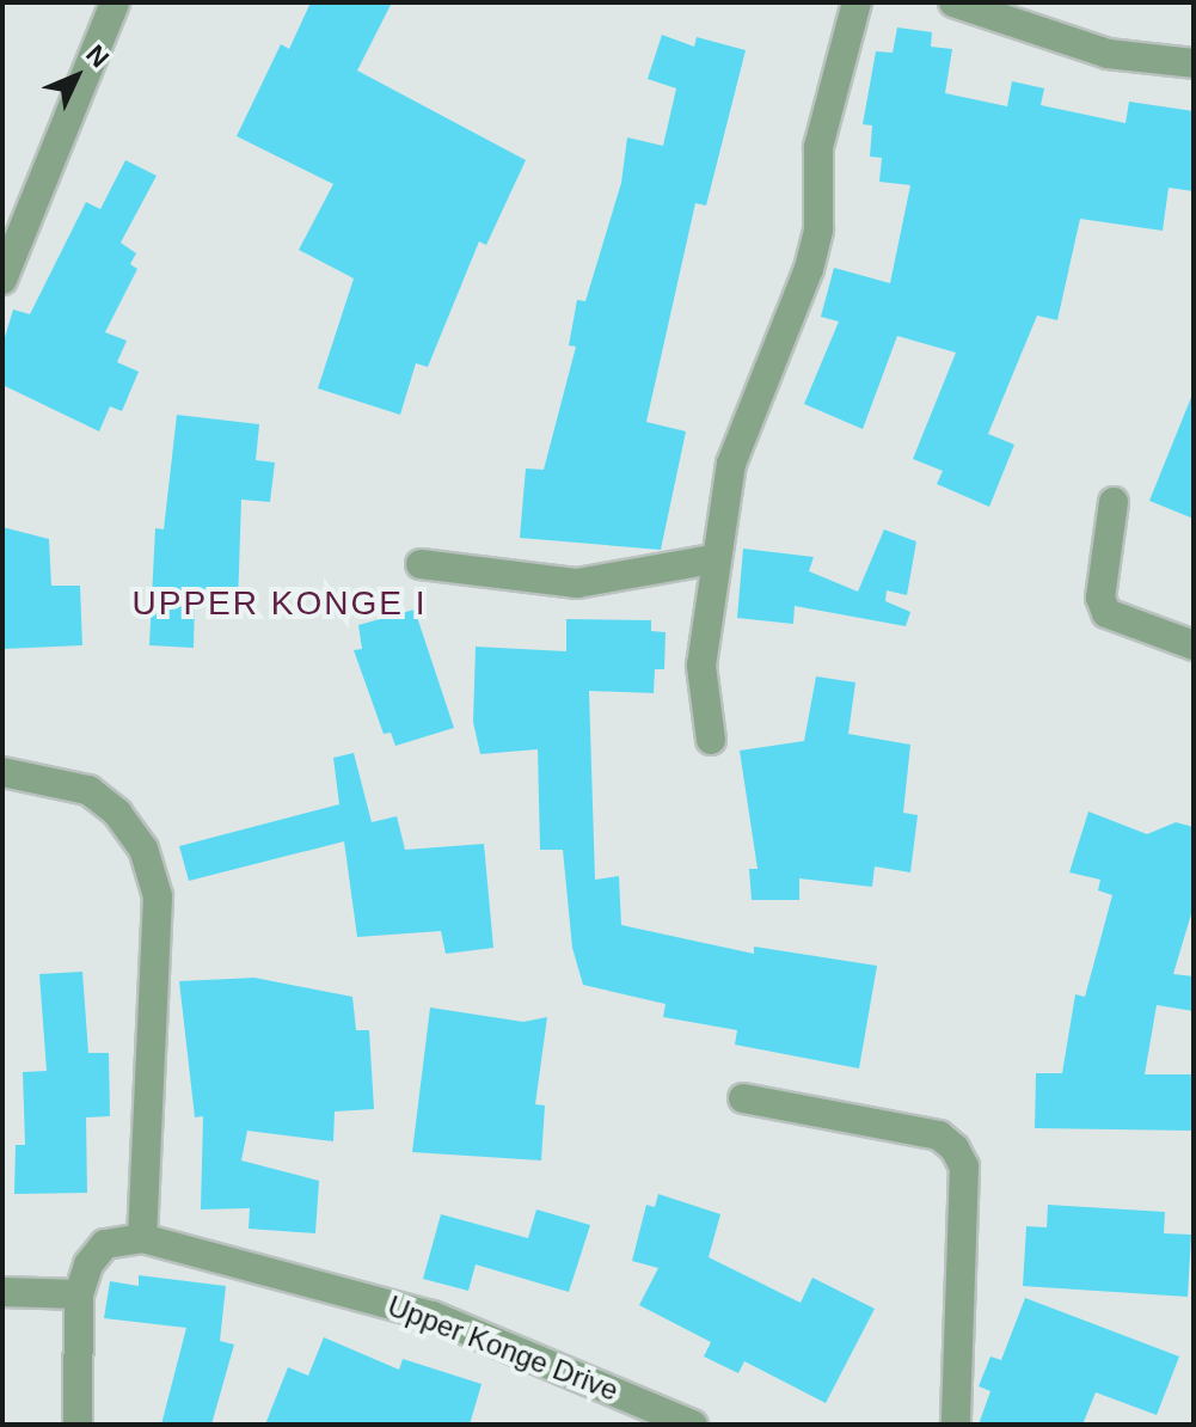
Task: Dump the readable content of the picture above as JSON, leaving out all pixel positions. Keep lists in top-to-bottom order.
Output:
{
  "streets": {
    "street": ["Upper Konge Drive"]
  },
  "districts": ["UPPER KONGE I"],
  "north": "top right"
}
